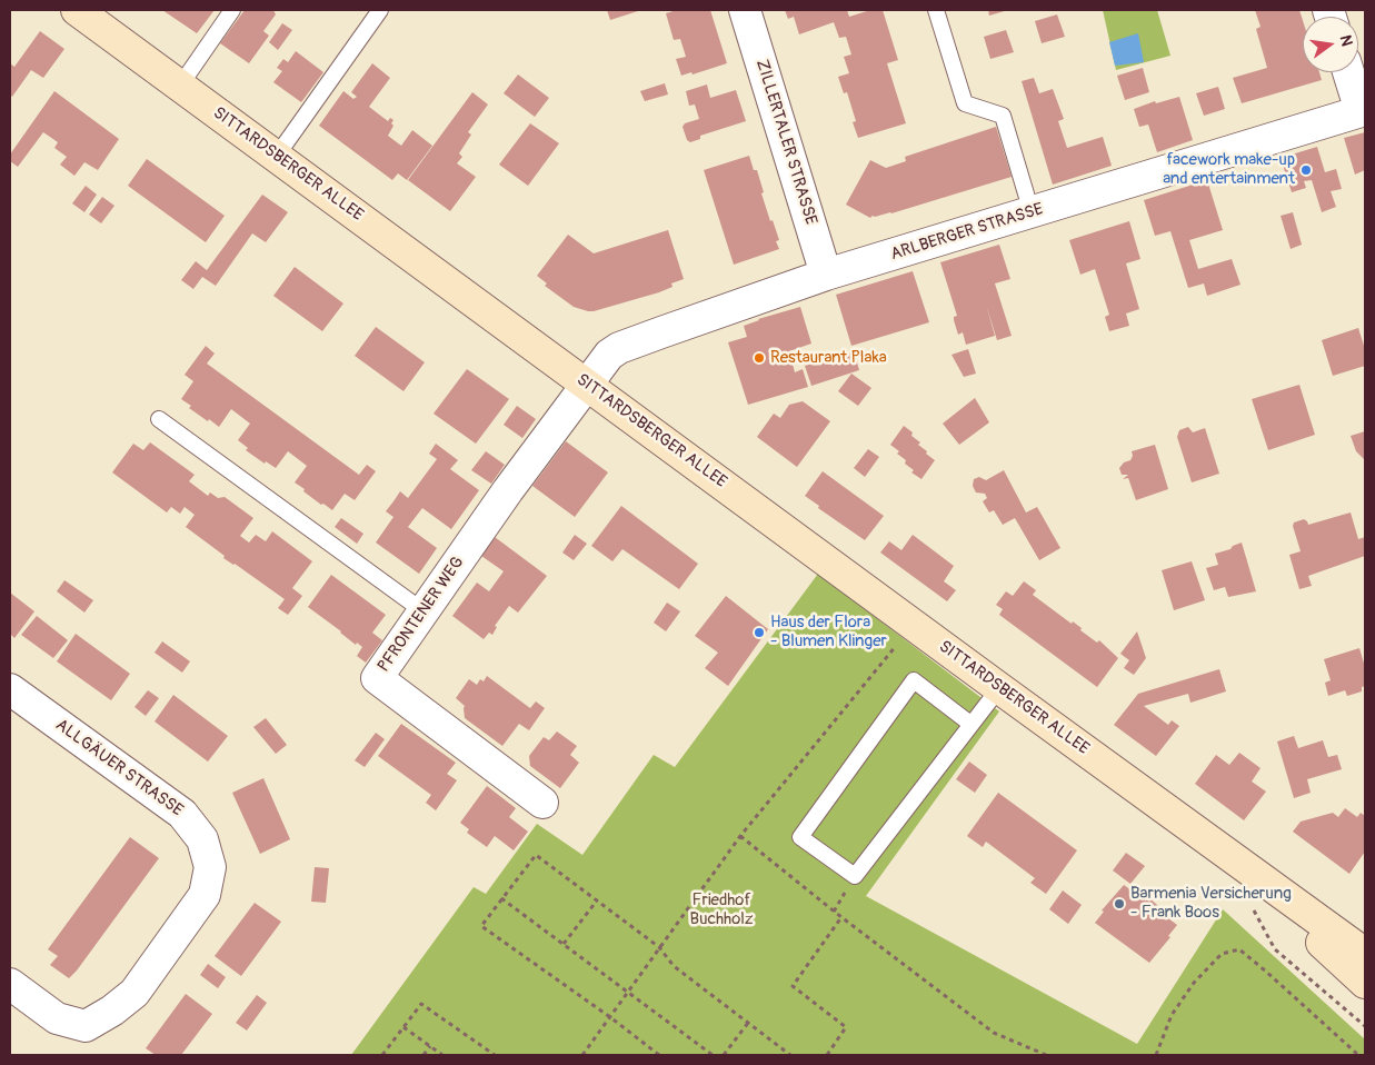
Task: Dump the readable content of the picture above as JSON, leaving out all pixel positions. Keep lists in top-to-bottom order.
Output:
{
  "streets": {
    "main road": ["SITTARDSBERGER ALLEE"],
    "street": [
      "ZILLERTALER STRASSE",
      "ARLBERGER STRASSE",
      "PFRONTENER WEG",
      "ALLGÄUER STRASSE"
    ]
  },
  "crossings": [
    ["ZILLERTALER STRASSE", "ARLBERGER STRASSE"],
    ["SITTARDSBERGER ALLEE", "ARLBERGER STRASSE"],
    ["SITTARDSBERGER ALLEE", "PFRONTENER WEG"],
    ["ARLBERGER STRASSE", "PFRONTENER WEG"]
  ],
  "parks": ["Friedhof Buchholz"],
  "places": [
    "facework make-up and entertainment",
    "Restaurant Plaka",
    "Haus der Flora - Blumen Klinger",
    "Barmenia Versicherung - Frank Boos"
  ],
  "north": "right"
}
